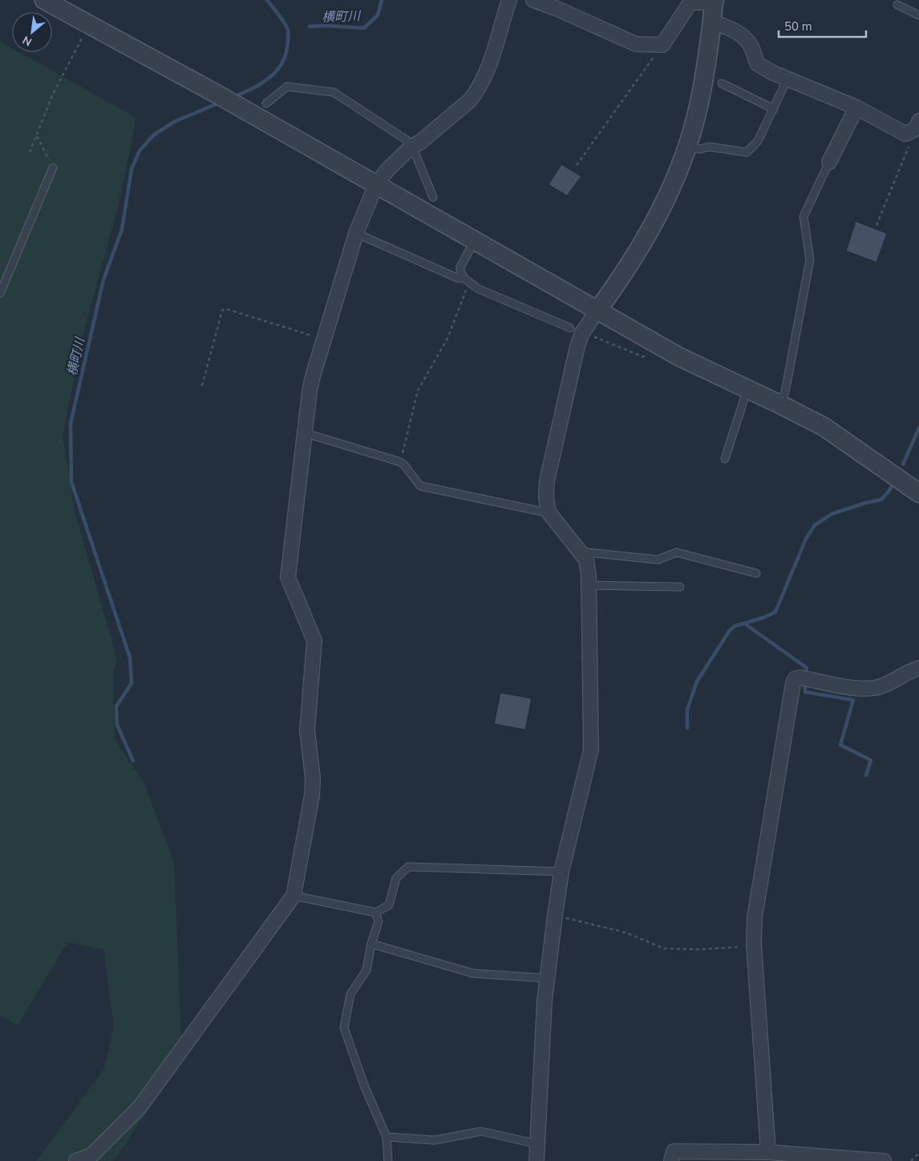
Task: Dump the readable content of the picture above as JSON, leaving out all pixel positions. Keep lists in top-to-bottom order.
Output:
{
  "water": ["横町川"],
  "scale_bar": "50 m",
  "north": "bottom left"
}
